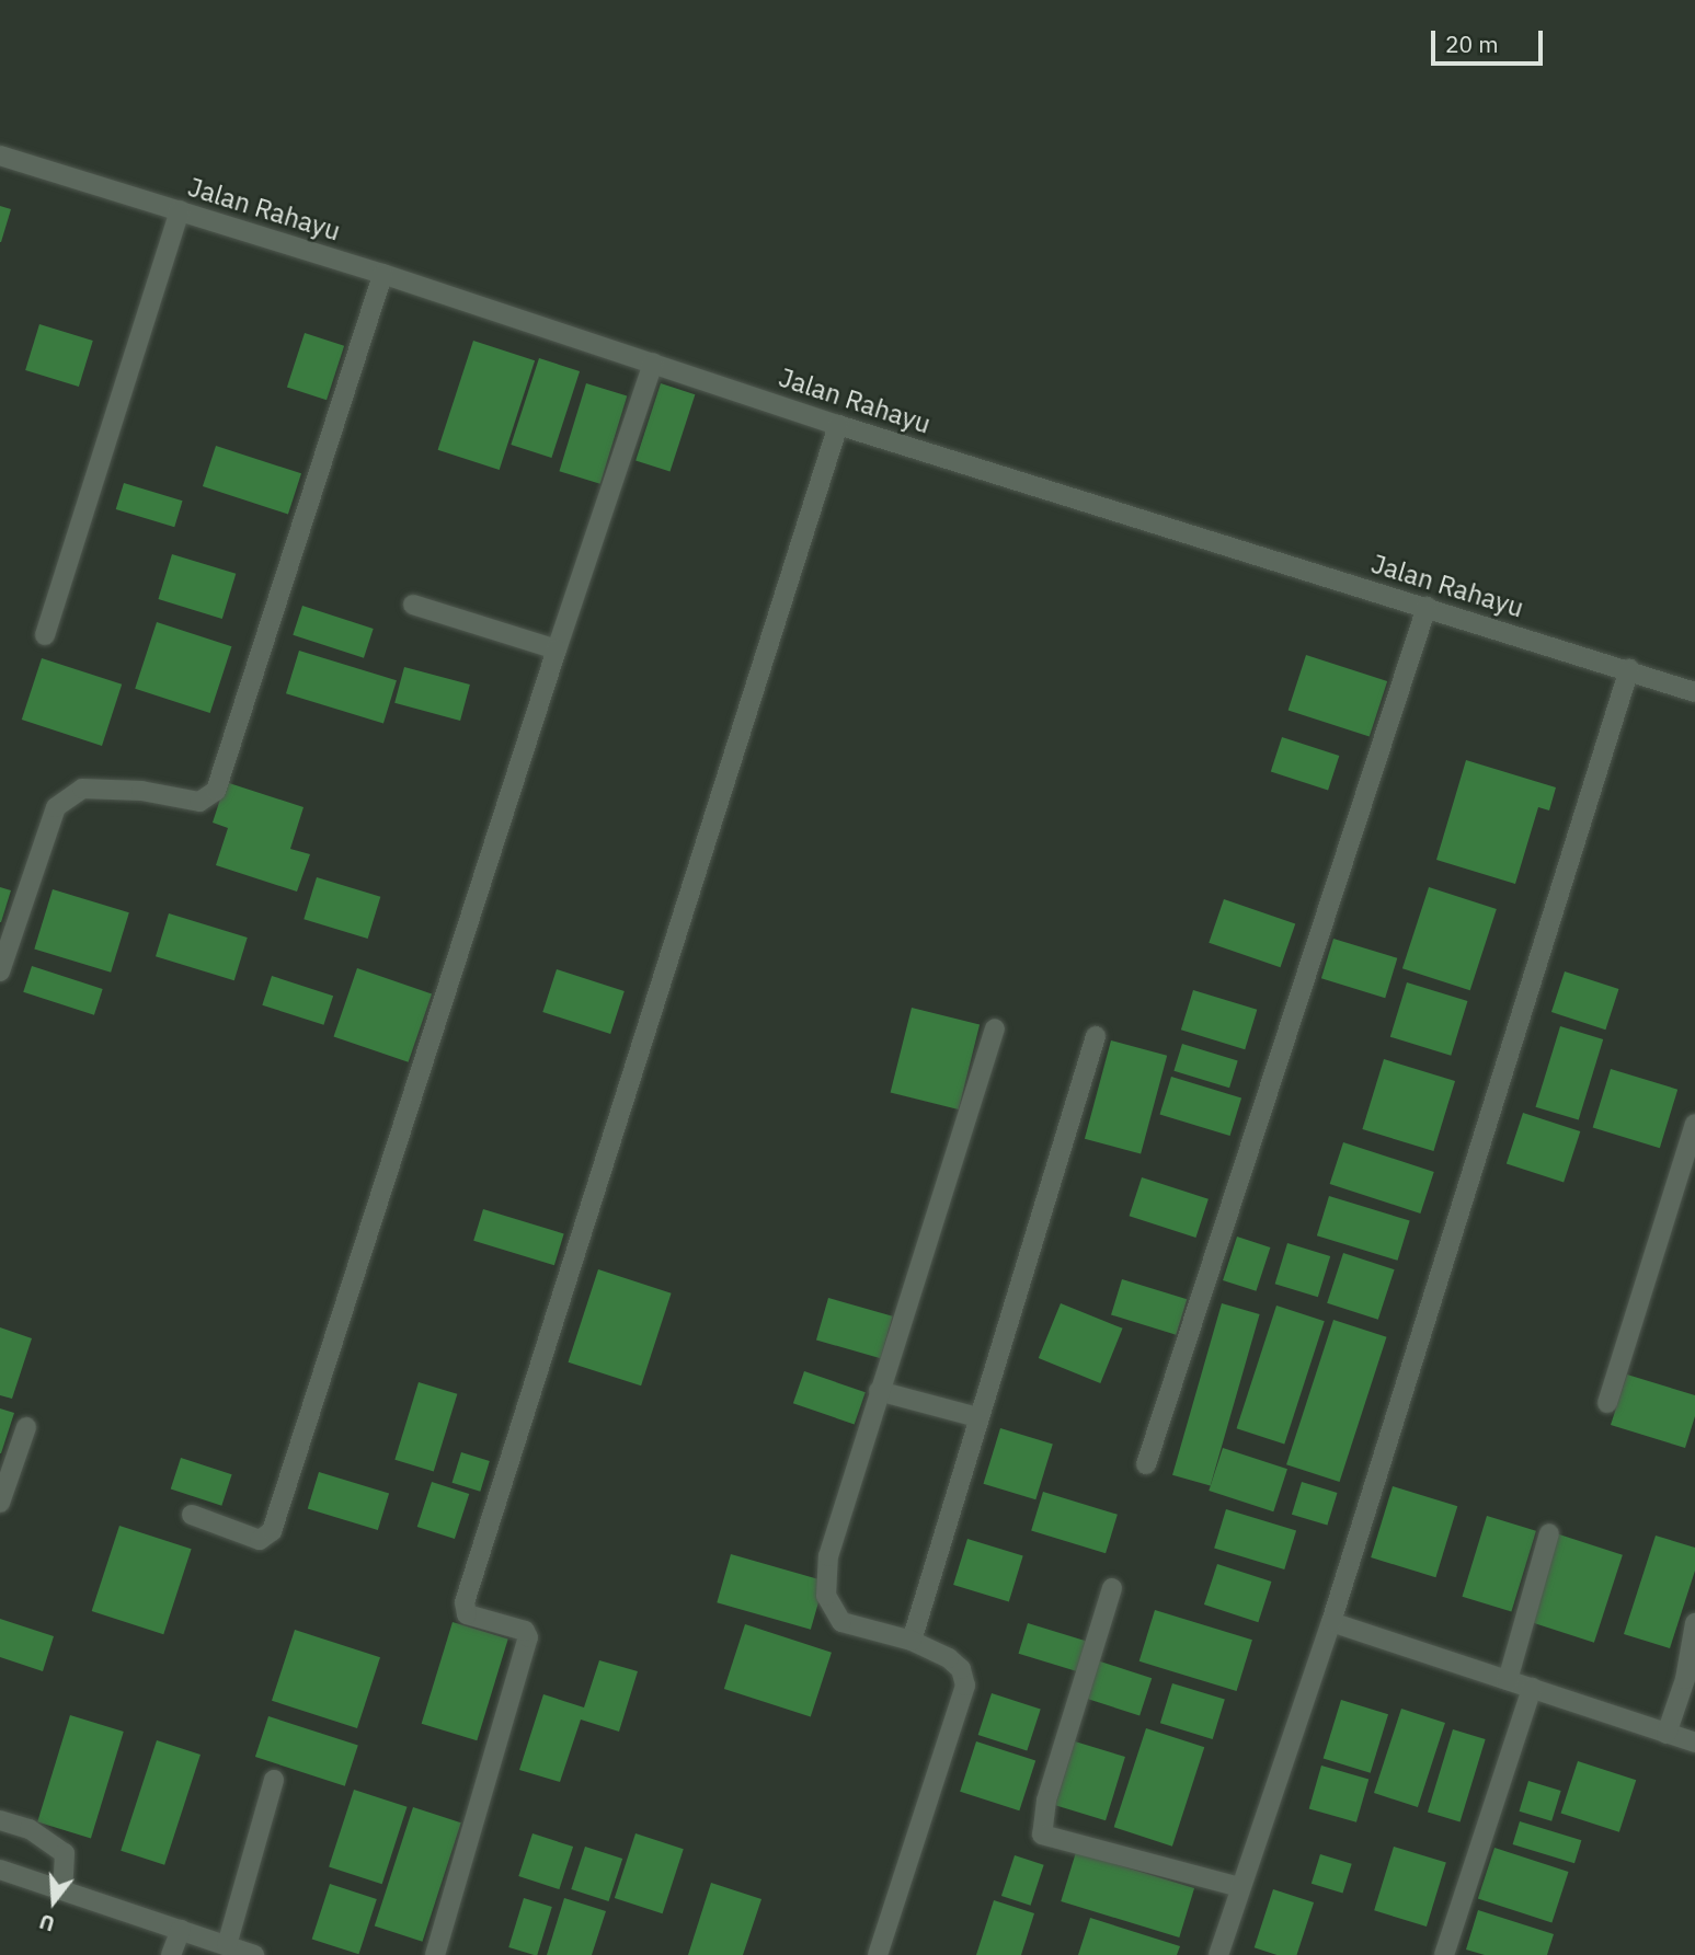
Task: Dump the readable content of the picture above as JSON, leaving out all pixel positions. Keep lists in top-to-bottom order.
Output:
{
  "streets": {
    "street": ["Jalan Rahayu"]
  },
  "scale_bar": "20 m",
  "north": "bottom"
}
